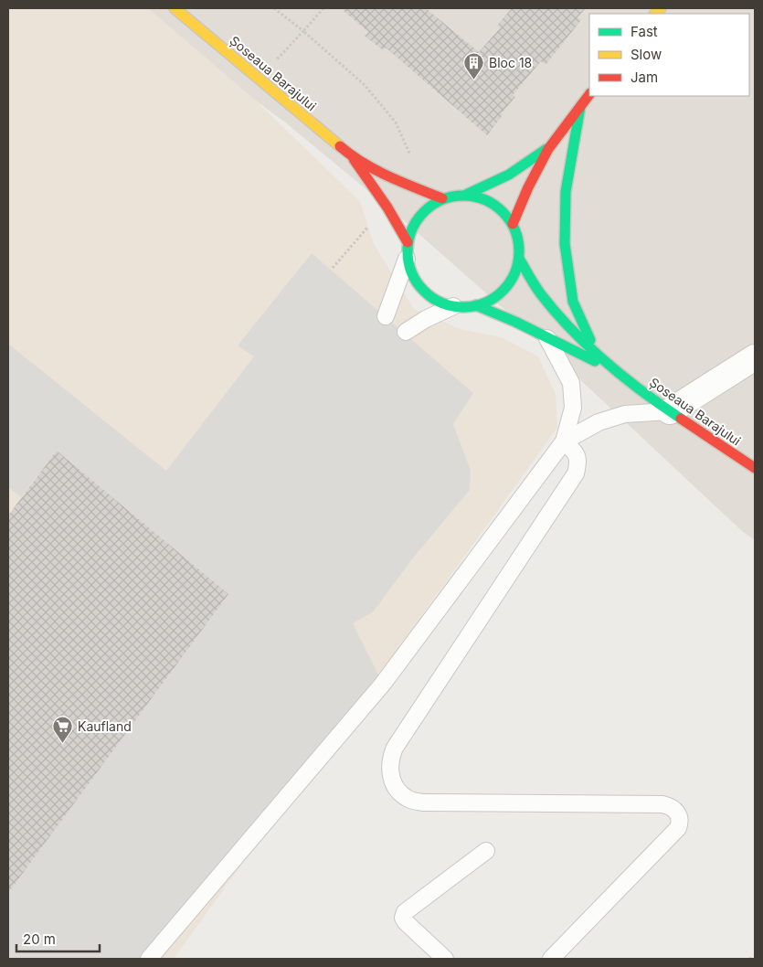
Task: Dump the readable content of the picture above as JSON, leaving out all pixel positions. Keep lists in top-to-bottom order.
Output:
{
  "streets": {
    "main road": ["Șoseaua Barajului"]
  },
  "places": {
    "building": ["Bloc 18"],
    "supermarket": ["Kaufland"]
  },
  "legend": ["Fast", "Slow", "Jam"],
  "scale_bar": "20 m"
}
